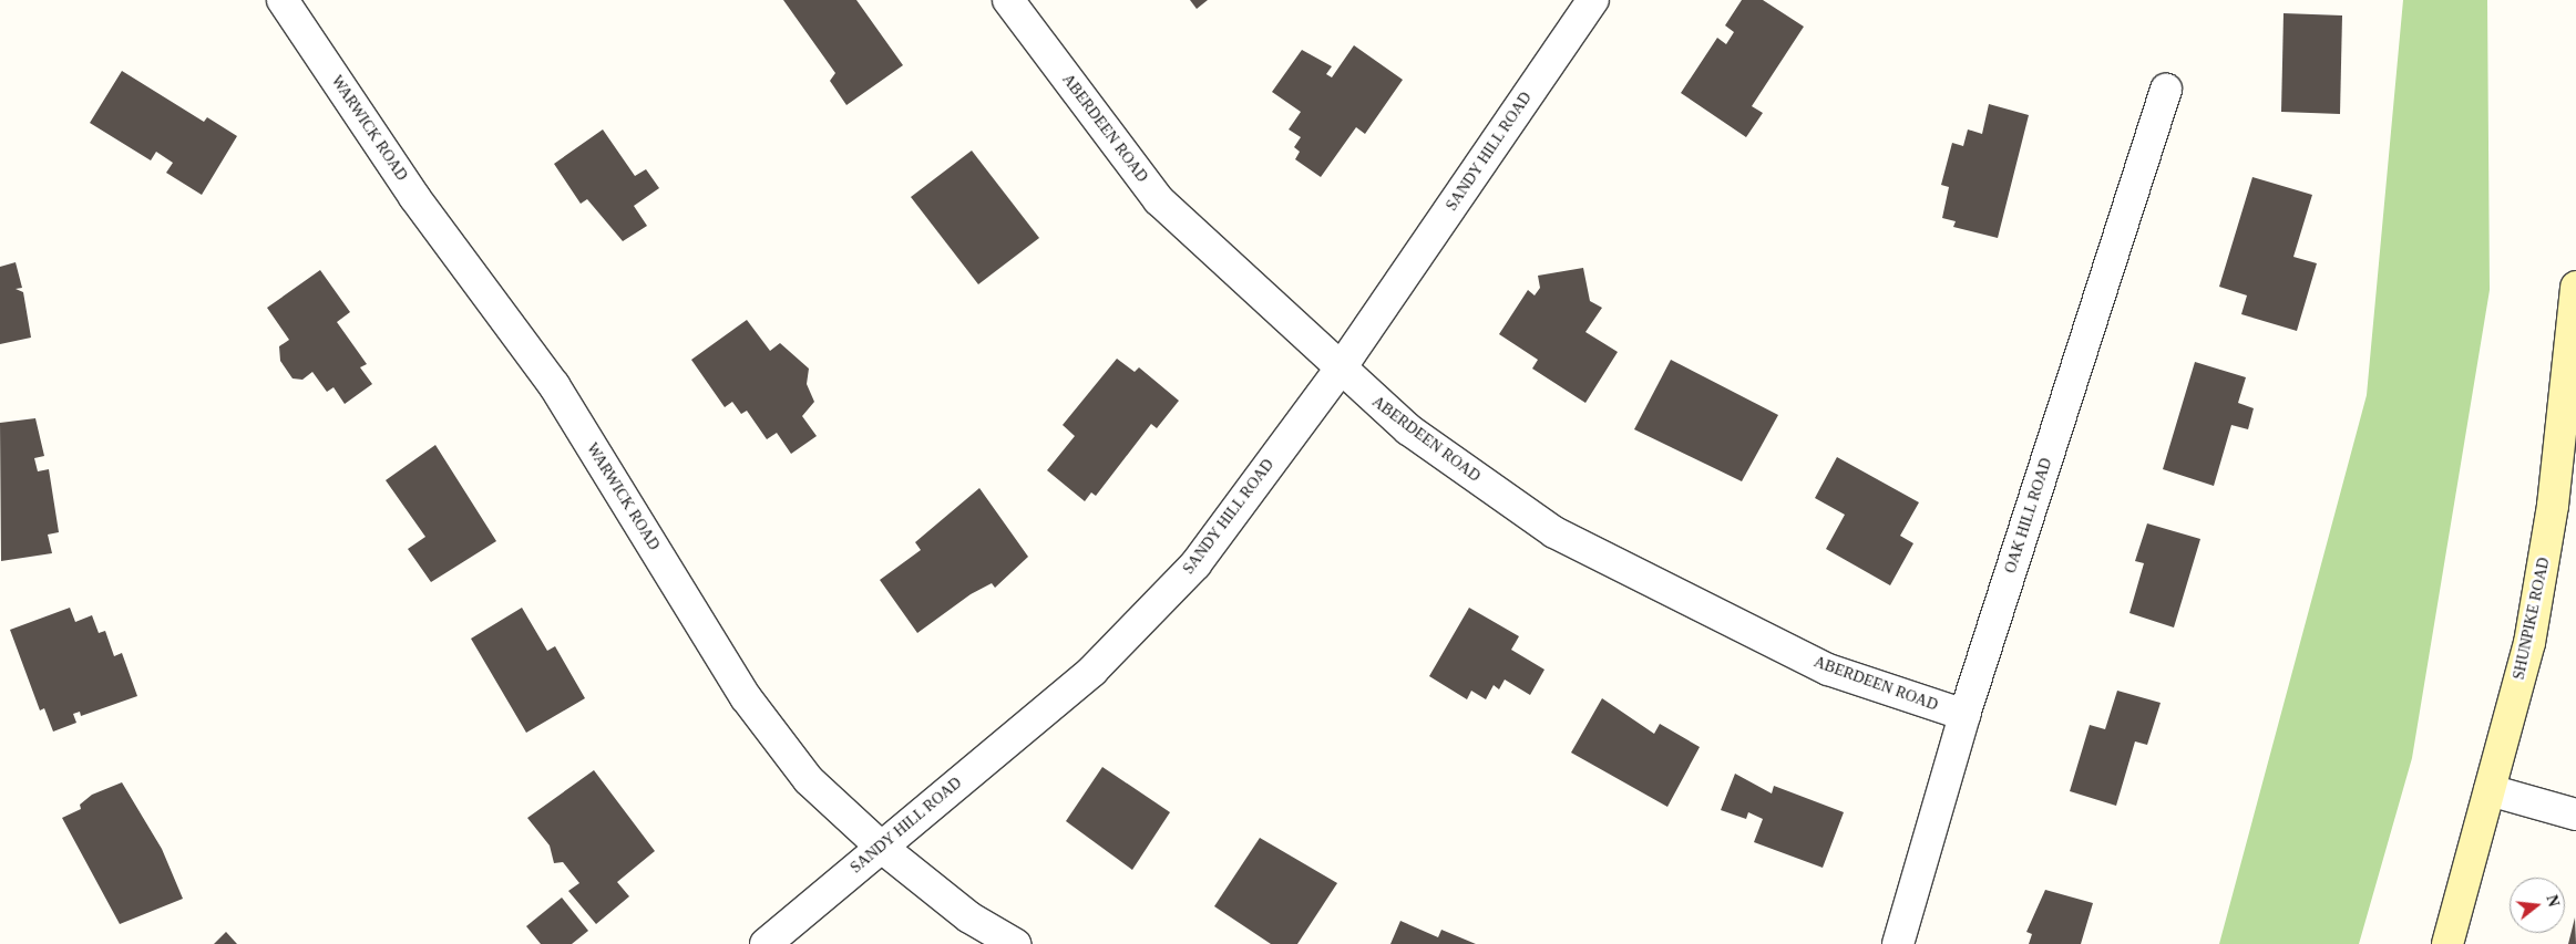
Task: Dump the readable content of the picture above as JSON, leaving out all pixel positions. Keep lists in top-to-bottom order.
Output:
{
  "streets": {
    "main road": ["SHUNPIKE ROAD"],
    "street": [
      "WARWICK ROAD",
      "ABERDEEN ROAD",
      "SANDY HILL ROAD",
      "OAK HILL ROAD"
    ]
  },
  "crossings": [
    ["WARWICK ROAD", "SANDY HILL ROAD"],
    ["ABERDEEN ROAD", "SANDY HILL ROAD"],
    ["ABERDEEN ROAD", "OAK HILL ROAD"]
  ],
  "north": "right"
}
